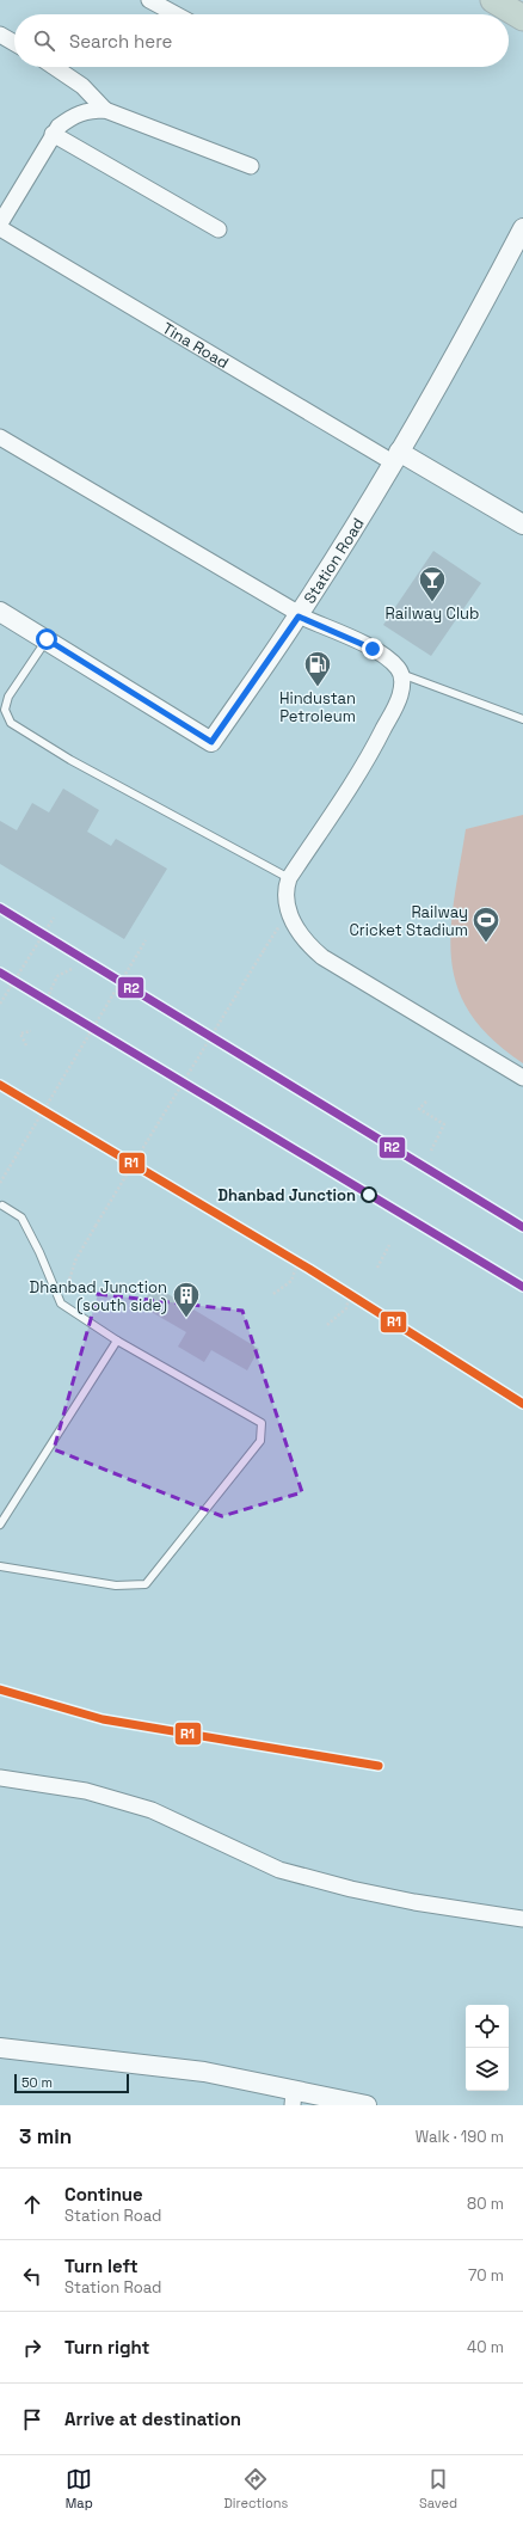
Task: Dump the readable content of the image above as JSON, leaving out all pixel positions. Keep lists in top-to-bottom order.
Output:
{
  "streets": {
    "street": ["Tina Road", "Station Road"]
  },
  "crossings": [
    ["Tina Road", "Station Road"]
  ],
  "places": {
    "bar": ["Railway Club"],
    "fuel station": ["Hindustan Petroleum"],
    "sports": ["Railway Cricket Stadium"],
    "other": ["Dhanbad Junction"],
    "building": ["Dhanbad Junction (south side)"]
  },
  "lines": ["transit line R2", "transit line R1"],
  "scale_bar": "50 m",
  "page": {
    "search": "Search here",
    "scale": "50 m",
    "heading": ["3 min", "Walk · 190 m"],
    "list": [
      ["Continue", "Station Road", "80 m"],
      ["Turn left", "Station Road", "70 m"],
      ["Turn right", "40 m"],
      "Arrive at destination"
    ],
    "nav": ["Map", "Directions", "Saved"]
  }
}
